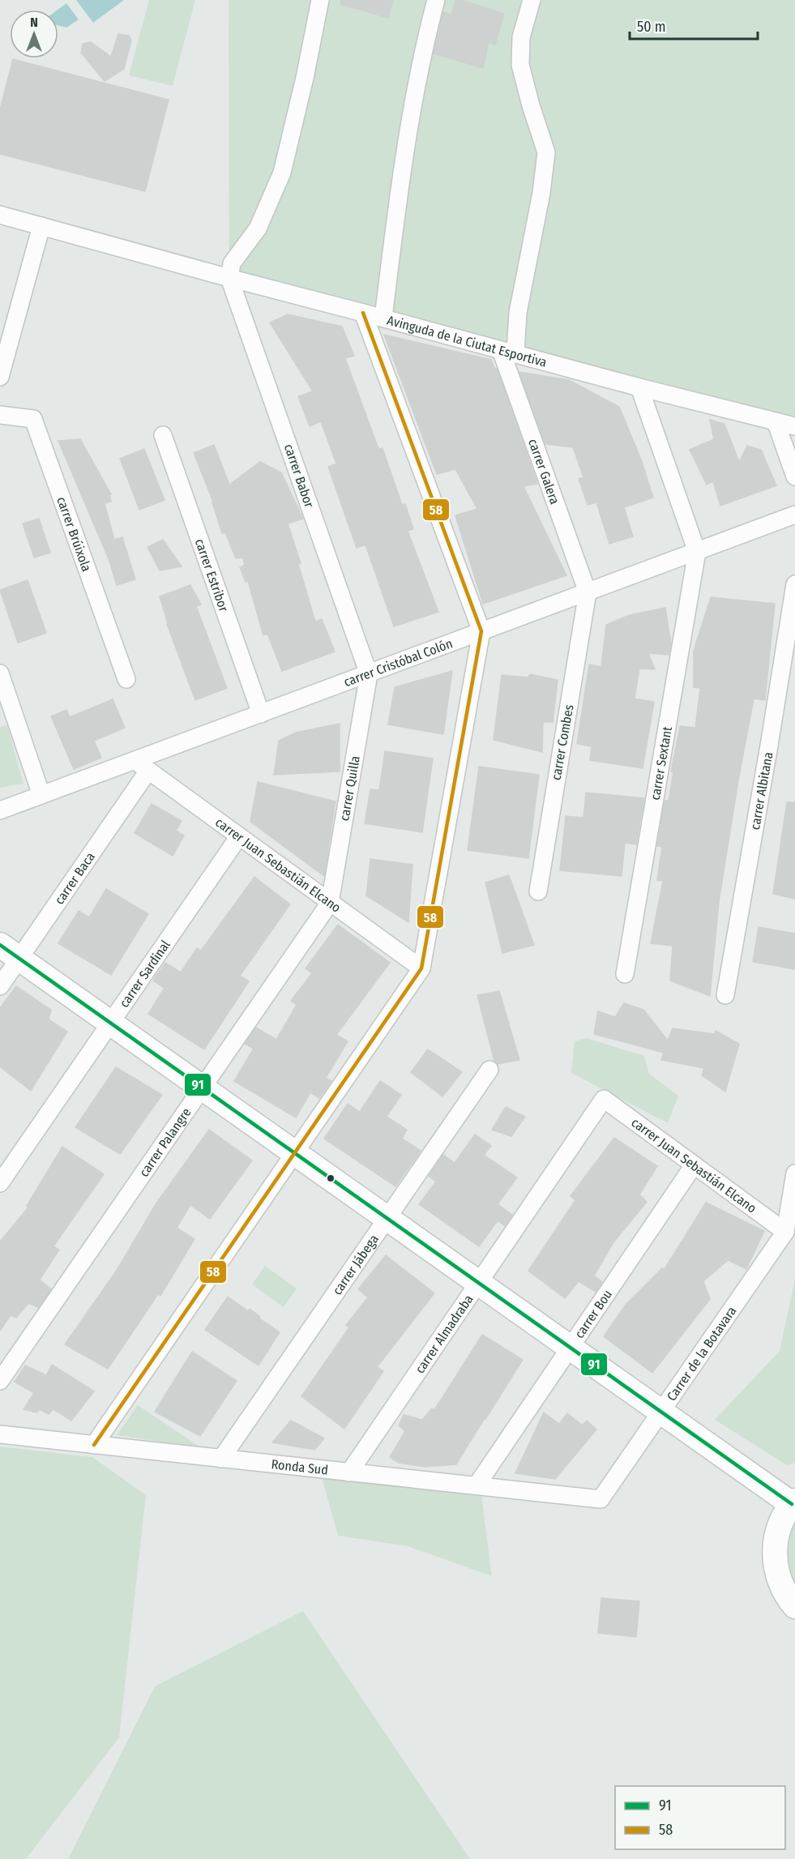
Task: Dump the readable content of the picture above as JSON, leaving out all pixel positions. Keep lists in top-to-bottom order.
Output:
{
  "streets": {
    "street": [
      "Avinguda de la Ciutat Esportiva",
      "carrer Galera",
      "carrer Babor",
      "carrer Brúixola",
      "carrer Estribor",
      "carrer Cristóbal Colón",
      "carrer Combes",
      "carrer Sextant",
      "carrer Quilla",
      "carrer Albitana",
      "carrer Juan Sebastián Elcano",
      "carrer Baca",
      "carrer Sardinal",
      "carrer Palangre",
      "carrer Jábega",
      "carrer Bou",
      "carrer Almadraba",
      "Carrer de la Botavara",
      "Ronda Sud"
    ]
  },
  "crossings": [
    ["Avinguda de la Ciutat Esportiva", "carrer Galera"],
    ["Avinguda de la Ciutat Esportiva", "carrer Babor"],
    ["carrer Galera", "carrer Cristóbal Colón"],
    ["carrer Galera", "carrer Combes"],
    ["carrer Babor", "carrer Cristóbal Colón"],
    ["carrer Babor", "carrer Quilla"],
    ["carrer Estribor", "carrer Cristóbal Colón"],
    ["carrer Cristóbal Colón", "carrer Combes"],
    ["carrer Cristóbal Colón", "carrer Sextant"],
    ["carrer Cristóbal Colón", "carrer Quilla"],
    ["carrer Cristóbal Colón", "carrer Juan Sebastián Elcano"],
    ["carrer Cristóbal Colón", "carrer Baca"],
    ["carrer Quilla", "carrer Juan Sebastián Elcano"],
    ["carrer Quilla", "carrer Palangre"],
    ["carrer Juan Sebastián Elcano", "carrer Baca"],
    ["carrer Juan Sebastián Elcano", "carrer Sardinal"],
    ["carrer Juan Sebastián Elcano", "carrer Palangre"],
    ["carrer Juan Sebastián Elcano", "carrer Bou"],
    ["carrer Juan Sebastián Elcano", "carrer Almadraba"],
    ["carrer Juan Sebastián Elcano", "Carrer de la Botavara"],
    ["carrer Jábega", "Ronda Sud"],
    ["carrer Bou", "Ronda Sud"],
    ["carrer Almadraba", "Ronda Sud"],
    ["Carrer de la Botavara", "Ronda Sud"]
  ],
  "lines": ["transit line 58", "transit line 91"],
  "legend": ["91", "58"],
  "scale_bar": "50 m",
  "north": "top"
}
